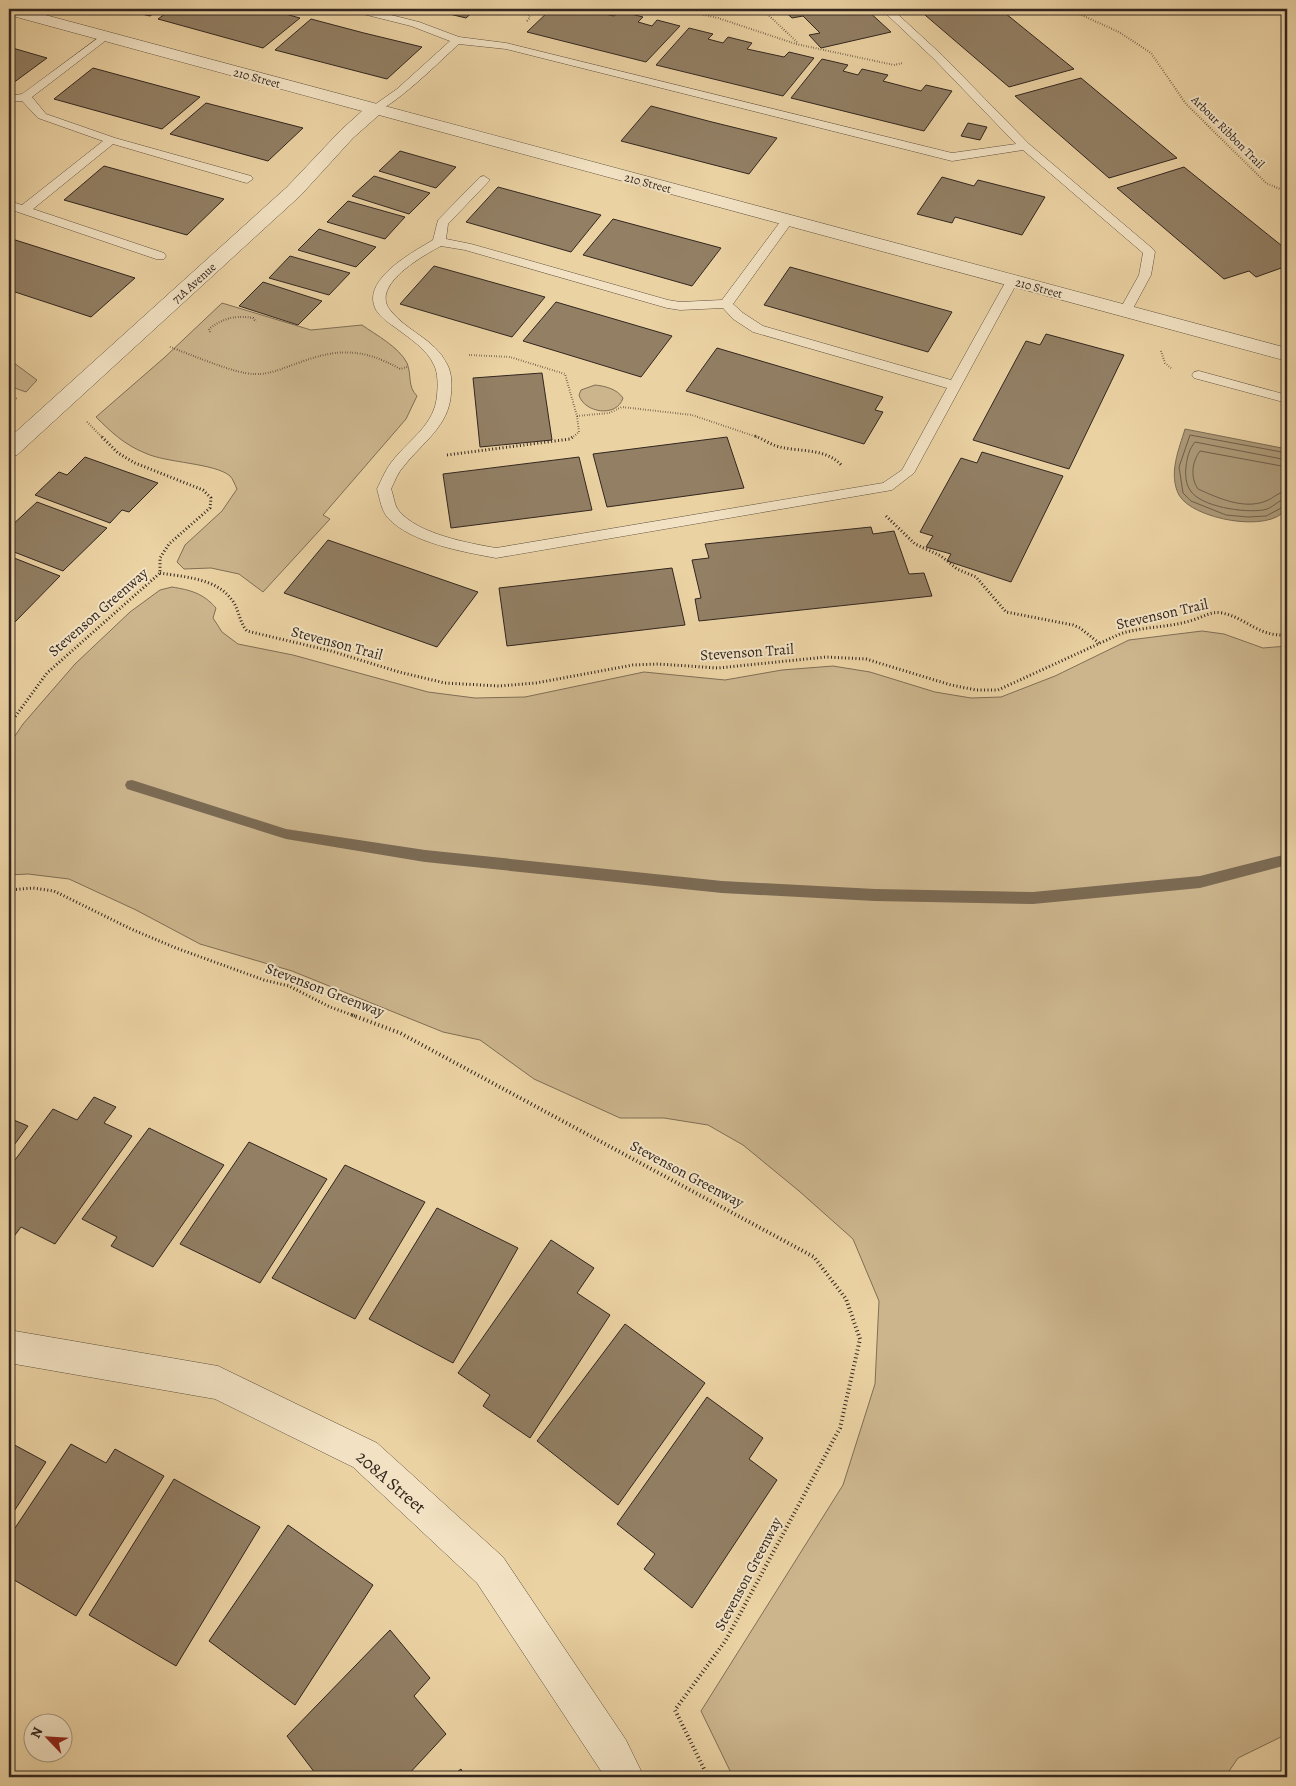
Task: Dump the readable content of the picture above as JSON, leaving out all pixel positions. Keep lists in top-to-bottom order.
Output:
{
  "streets": {
    "street": ["210 Street", "71A Avenue", "208A Street"],
    "path": ["Arbour Ribbon Trail", "Stevenson Greenway", "Stevenson Trail"]
  },
  "crossings": [
    ["210 Street", "71A Avenue"],
    ["71A Avenue", "Stevenson Greenway"],
    ["Stevenson Greenway", "Stevenson Trail"]
  ],
  "north": "top left"
}
